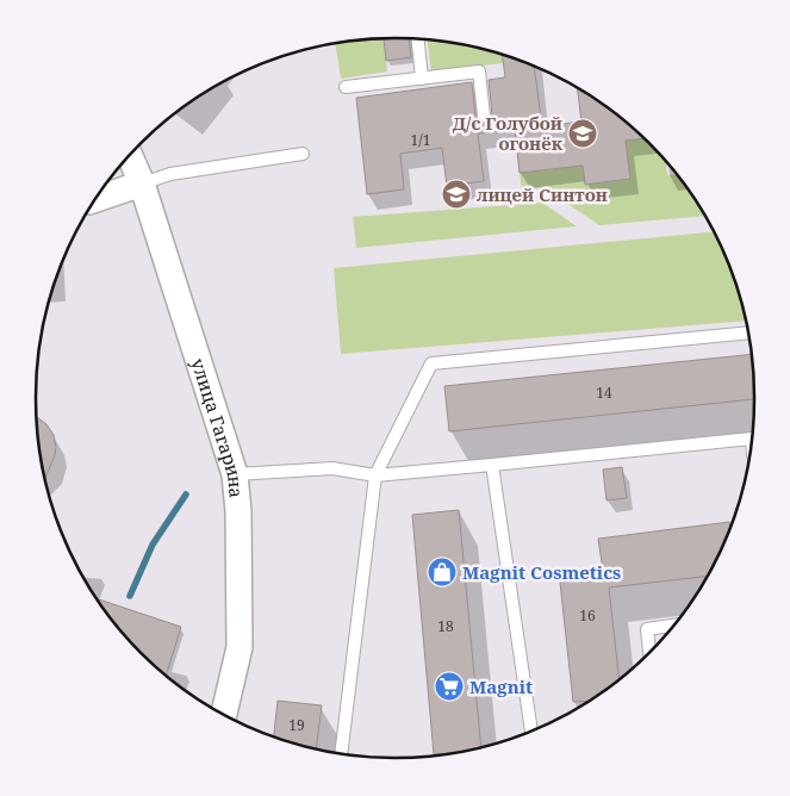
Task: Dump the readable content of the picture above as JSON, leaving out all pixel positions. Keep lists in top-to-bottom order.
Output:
{
  "streets": {
    "street": ["улица Гагарина"]
  },
  "places": {
    "school or university": ["Д/с Голубой огонёк", "лицей Синтон"],
    "shop": ["Magnit Cosmetics"],
    "supermarket": ["Magnit"]
  },
  "house_numbers": [
    "1/1",
    "14",
    "16",
    "18",
    "19"
  ]
}
